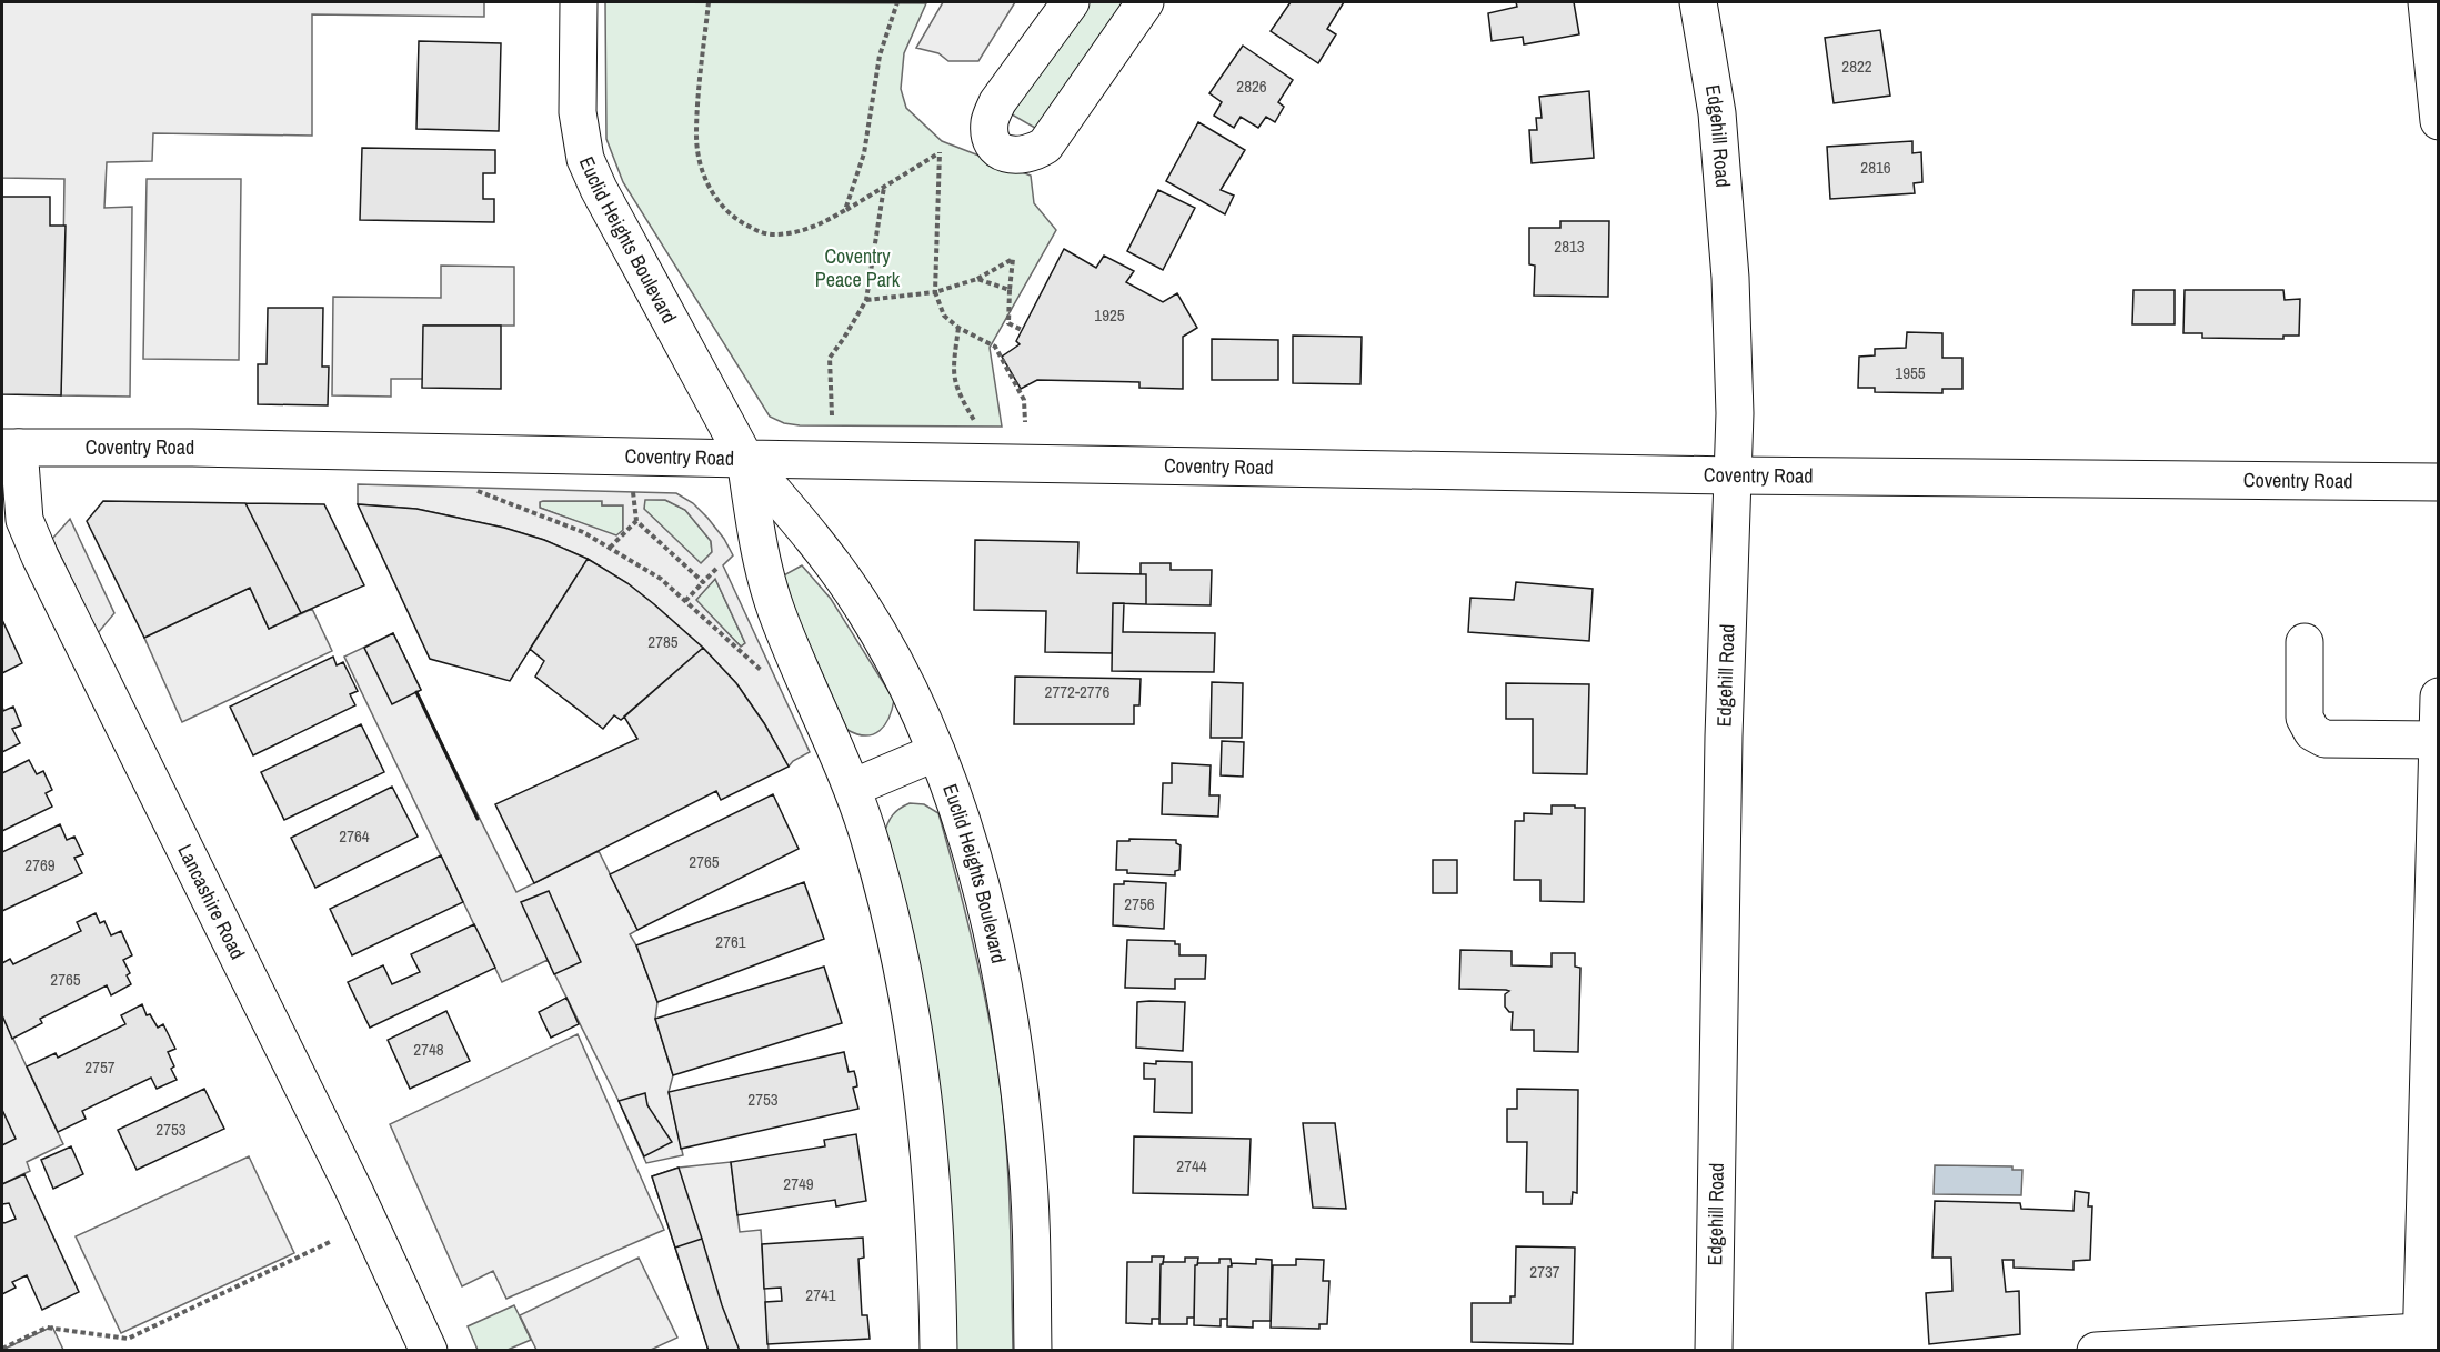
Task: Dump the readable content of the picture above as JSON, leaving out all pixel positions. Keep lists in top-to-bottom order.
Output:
{
  "streets": {
    "street": [
      "Edgehill Road",
      "Euclid Heights Boulevard",
      "Coventry Road",
      "Lancashire Road"
    ]
  },
  "crossings": [
    ["Edgehill Road", "Coventry Road"],
    ["Euclid Heights Boulevard", "Coventry Road"],
    ["Coventry Road", "Lancashire Road"]
  ],
  "parks": ["Coventry Peace Park"],
  "house_numbers": [
    "2822",
    "2826",
    "2816",
    "2813",
    "1925",
    "1955",
    "2785",
    "2772-2776",
    "2764",
    "2765",
    "2769",
    "2756",
    "2761",
    "2765",
    "2748",
    "2757",
    "2753",
    "2753",
    "2744",
    "2749",
    "2737",
    "2741"
  ]
}
